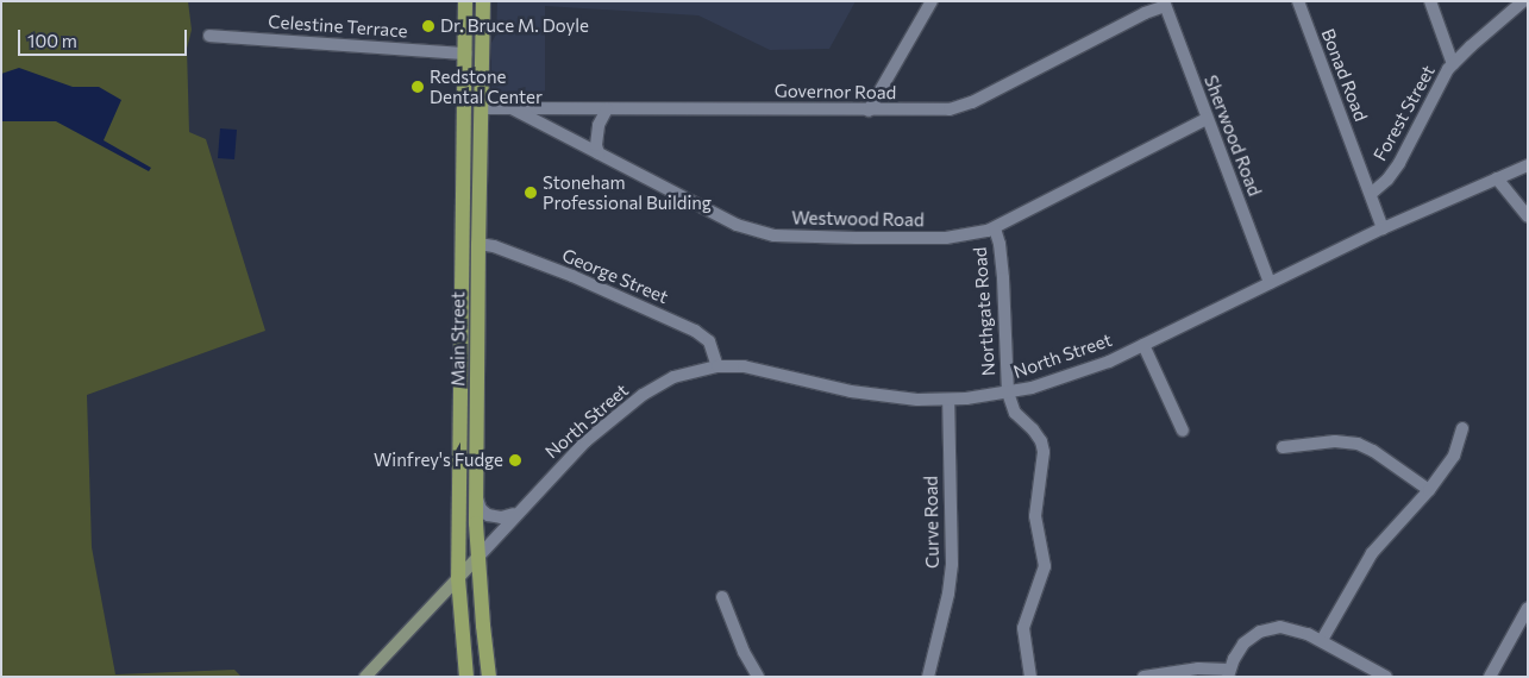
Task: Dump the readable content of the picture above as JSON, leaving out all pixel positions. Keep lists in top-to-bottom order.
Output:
{
  "streets": {
    "main road": ["Main Street", "North Street"],
    "street": [
      "Celestine Terrace",
      "Bonad Road",
      "Governor Road",
      "Forest Street",
      "Sherwood Road",
      "Westwood Road",
      "George Street",
      "Northgate Road",
      "Curve Road"
    ]
  },
  "crossings": [
    ["Celestine Terrace", "Main Street"],
    ["Bonad Road", "Forest Street"],
    ["Bonad Road", "North Street"],
    ["Governor Road", "Sherwood Road"],
    ["Governor Road", "Westwood Road"],
    ["Governor Road", "Main Street"],
    ["Sherwood Road", "Westwood Road"],
    ["Sherwood Road", "North Street"],
    ["Westwood Road", "Northgate Road"],
    ["George Street", "Main Street"],
    ["George Street", "North Street"],
    ["Northgate Road", "North Street"],
    ["Main Street", "North Street"],
    ["North Street", "Curve Road"]
  ],
  "places": [
    "Dr. Bruce M. Doyle",
    "Redstone Dental Center",
    "Stoneham Professional Building",
    "Winfrey's Fudge"
  ],
  "scale_bar": "100 m"
}
